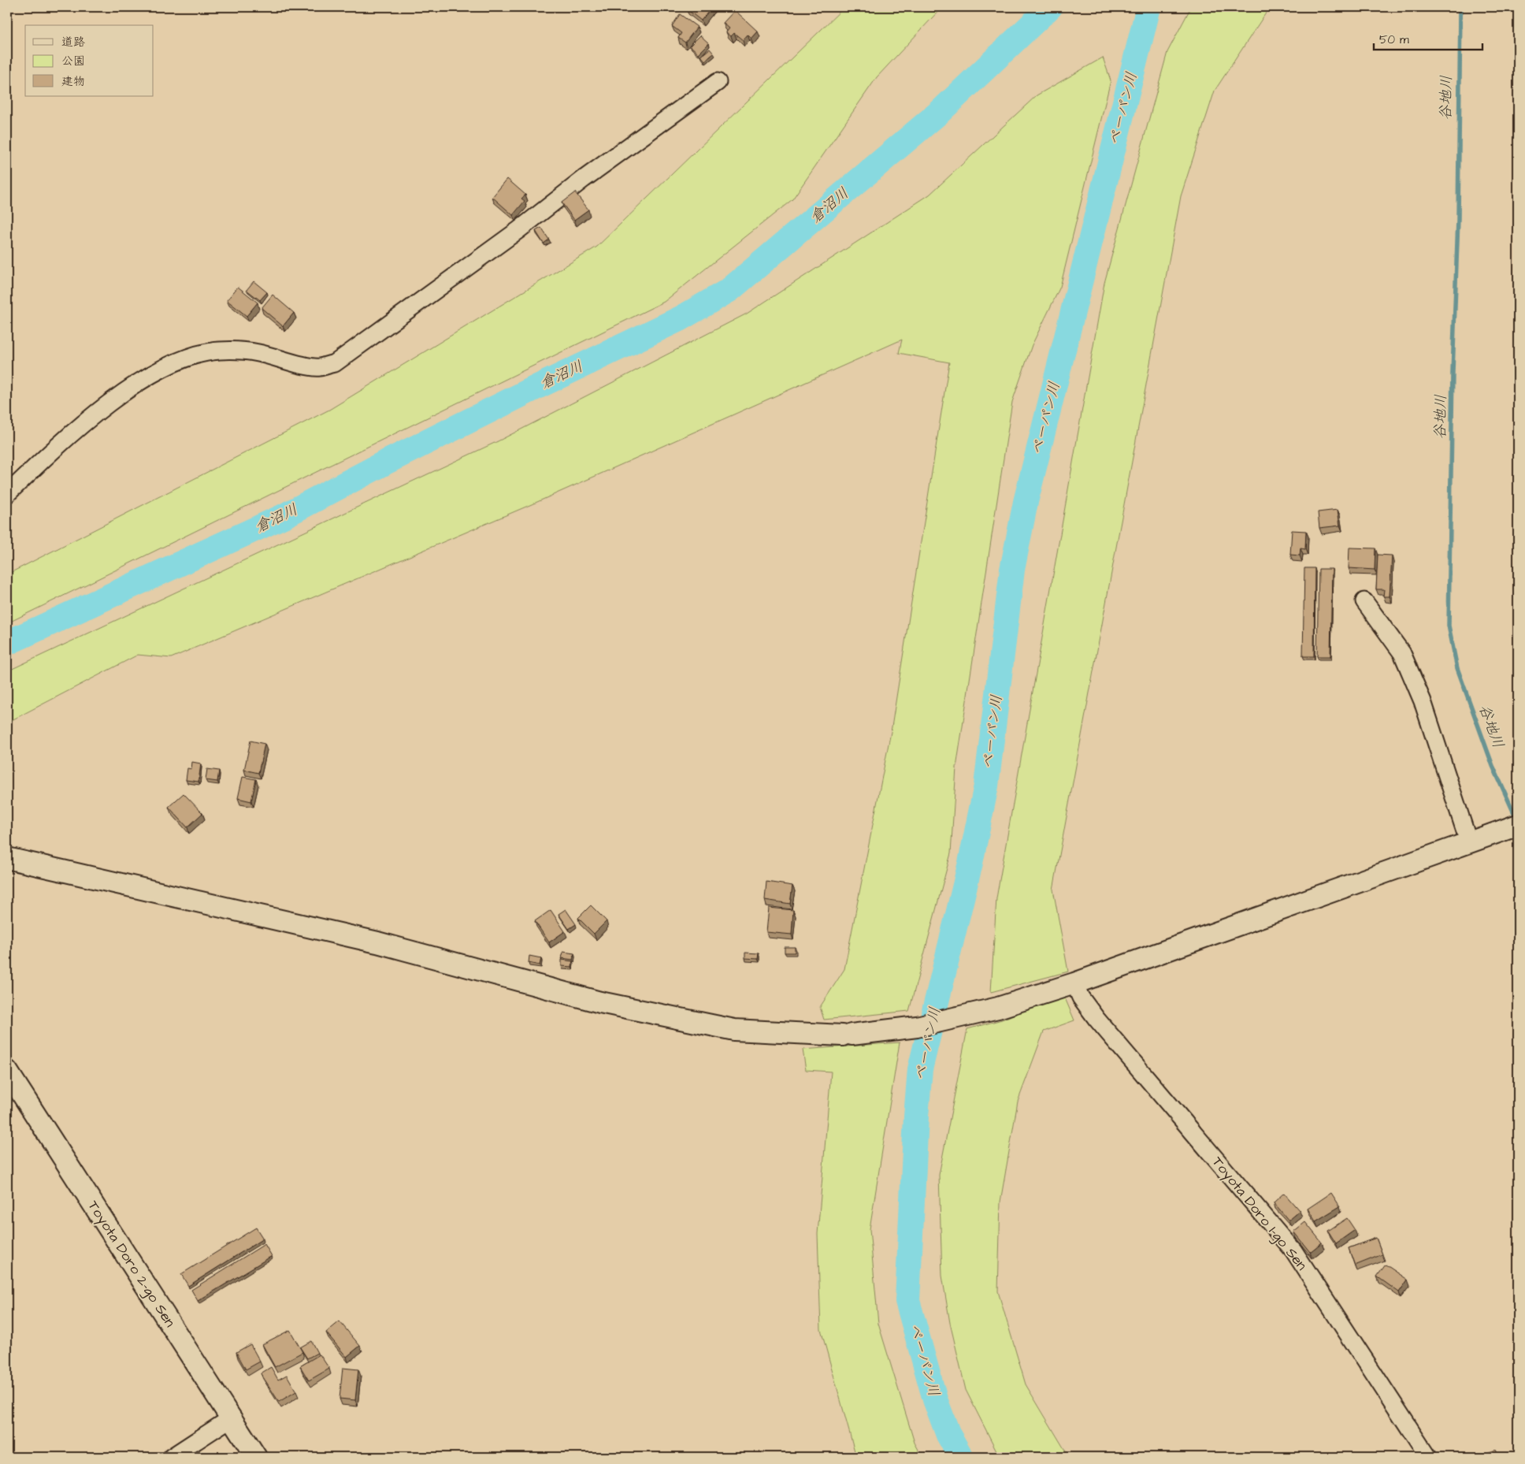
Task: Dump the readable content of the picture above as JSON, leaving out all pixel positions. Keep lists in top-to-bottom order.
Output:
{
  "streets": {
    "street": ["Toyota Doro 1-go Sen", "Toyota Doro 2-go Sen"]
  },
  "water": ["谷地川", "ペーパン川", "倉沼川"],
  "legend": ["道路", "公園", "建物"],
  "scale_bar": "50 m"
}
